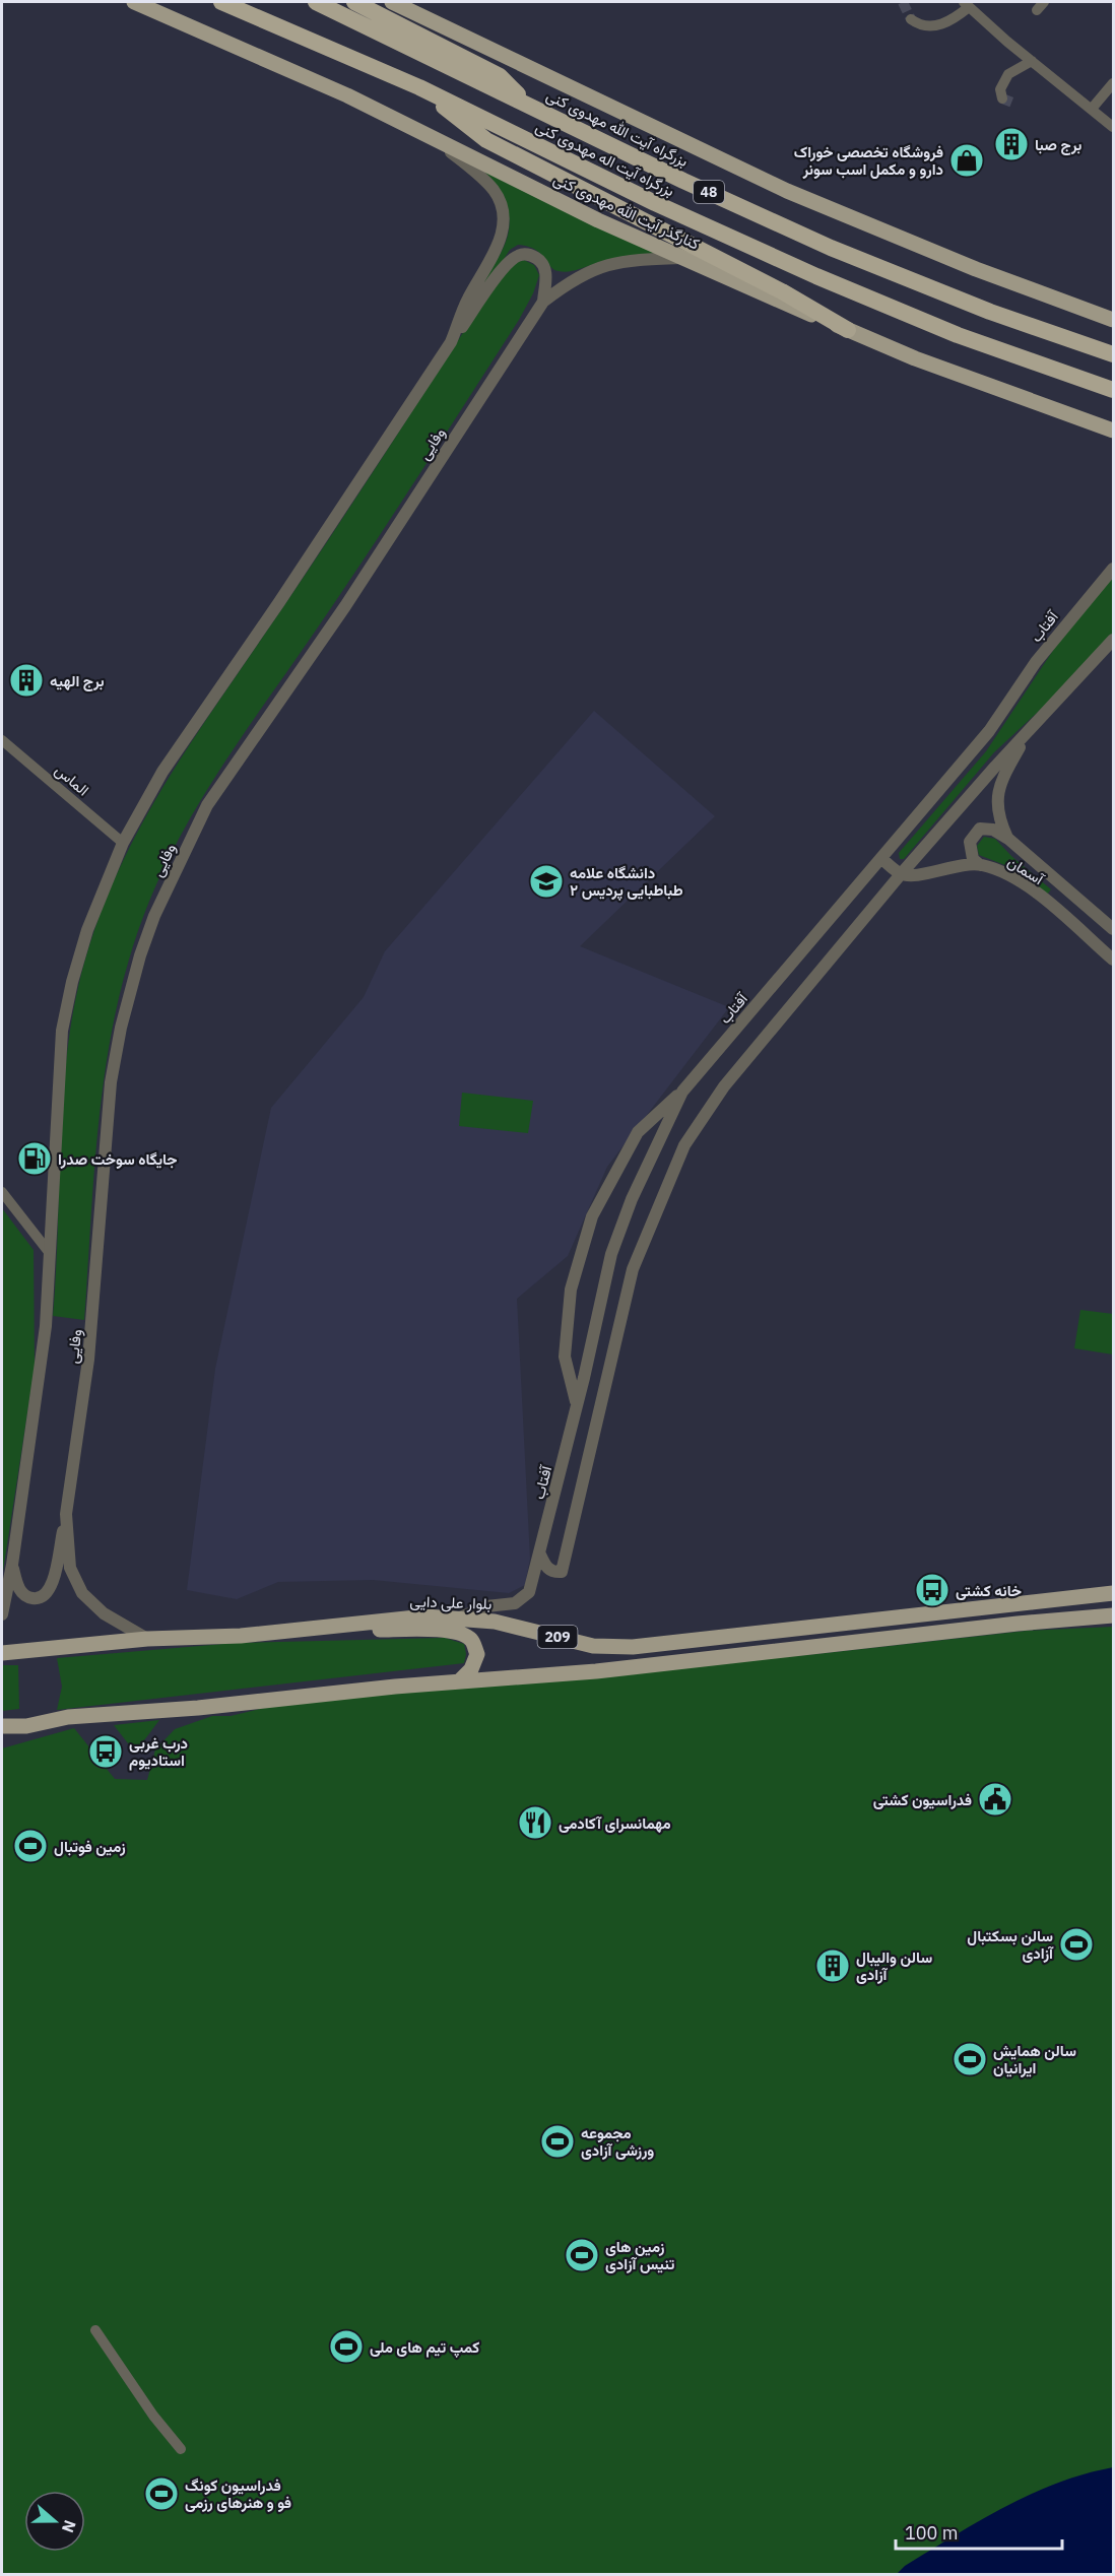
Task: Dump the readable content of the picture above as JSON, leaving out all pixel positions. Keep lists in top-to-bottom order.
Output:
{
  "streets": {
    "highway": ["بزرگراه آیت الله مهدوی کنی", "بزرگراه آیت اله مهدوی کنی", "48"],
    "main road": ["کنارگذر آیت الله مهدوی کنی", "بلوار علی دایی", "209"],
    "street": [
      "وفایی",
      "آفتاب",
      "الماس",
      "آسمان"
    ]
  },
  "crossings": [
    ["کنارگذر آیت الله مهدوی کنی", "وفایی"],
    ["وفایی", "الماس"],
    ["وفایی", "بلوار علی دایی"],
    ["آفتاب", "بلوار علی دایی"]
  ],
  "places": {
    "building": ["برج صبا", "برج الهیه", "سالن والیبال آزادی"],
    "shop": ["فروشگاه تخصصی خوراک دارو و مکمل اسب سونر"],
    "school or university": ["دانشگاه علامه طباطبایی پردیس ۲"],
    "fuel station": ["جایگاه سوخت صدرا"],
    "bus stop": ["خانه کشتی", "درب غربی استادیوم"],
    "public building": ["فدراسیون کشتی"],
    "restaurant": ["مهمانسرای آکادمی"],
    "sports": [
      "زمین فوتبال",
      "سالن بسکتبال آزادی",
      "سالن همایش ایرانیان",
      "مجموعه ورزشی آزادی",
      "زمین های تنیس آزادی",
      "کمپ تیم های ملی",
      "فدراسیون کونگ فو و هنرهای رزمی"
    ]
  },
  "scale_bar": "100 m",
  "north": "right"
}
